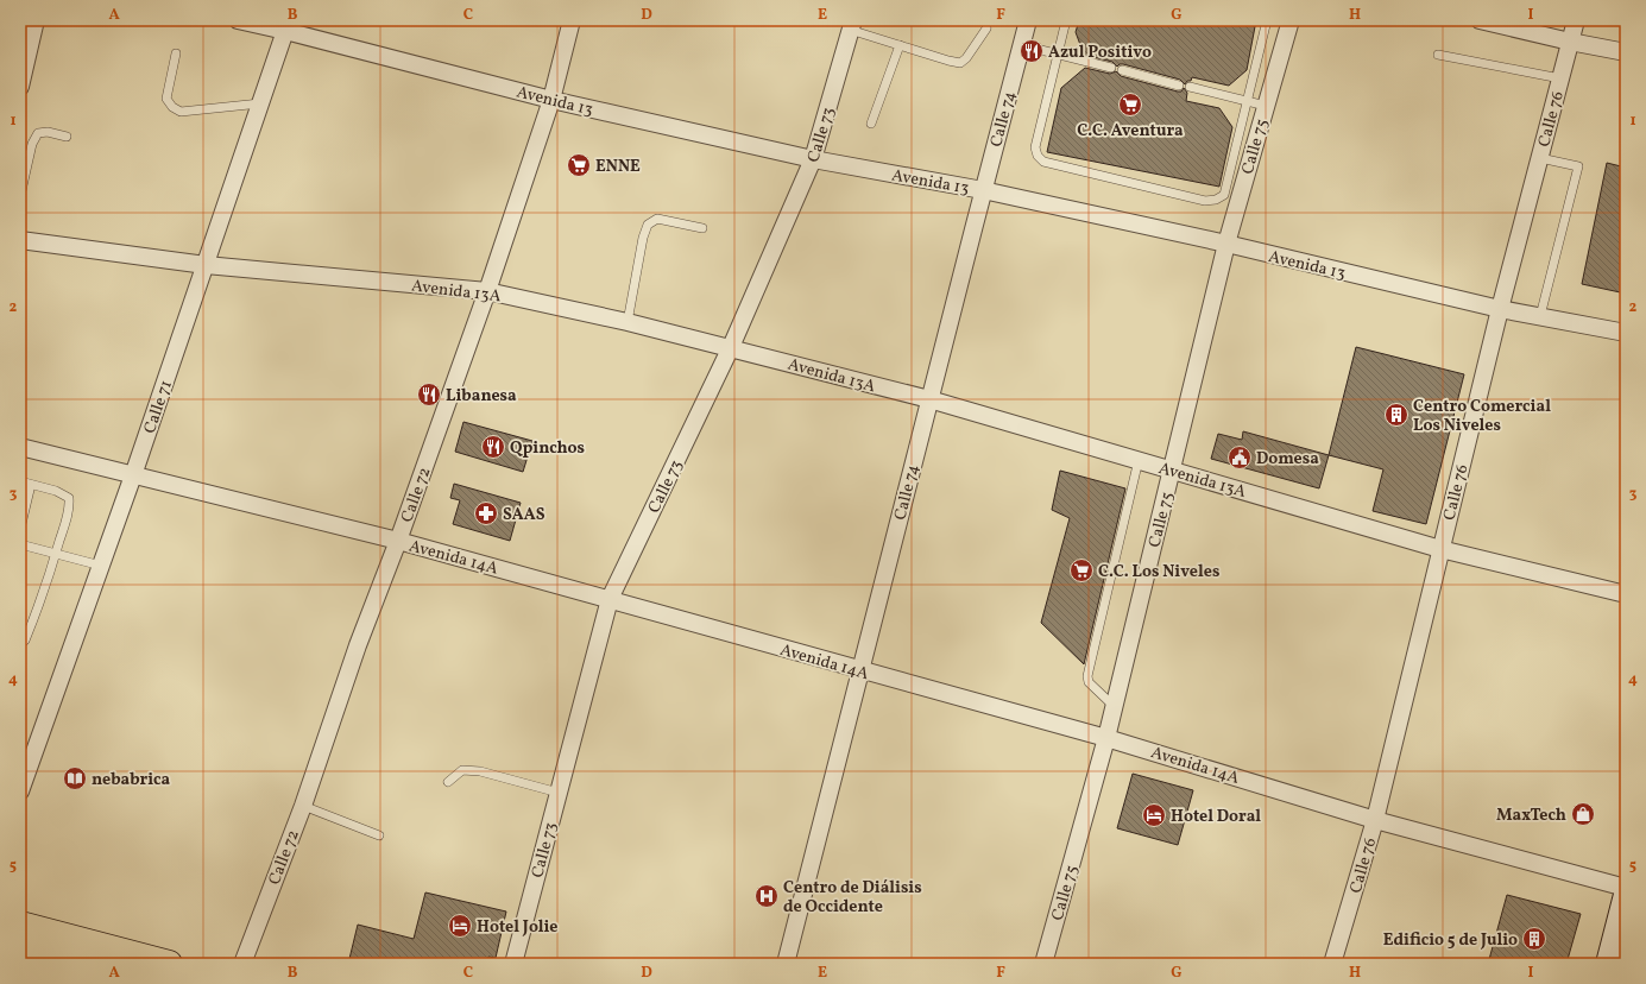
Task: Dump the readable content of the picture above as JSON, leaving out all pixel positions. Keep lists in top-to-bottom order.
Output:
{
  "streets": {
    "street": [
      "Avenida 13",
      "Calle 74",
      "Calle 76",
      "Calle 73",
      "Calle 75",
      "Avenida 13A",
      "Calle 71",
      "Calle 72",
      "Avenida 14A"
    ]
  },
  "crossings": [
    ["Avenida 13", "Calle 74"],
    ["Avenida 13", "Calle 76"],
    ["Avenida 13", "Calle 73"],
    ["Avenida 13", "Calle 75"],
    ["Avenida 13", "Calle 71"],
    ["Avenida 13", "Calle 72"],
    ["Calle 74", "Avenida 13A"],
    ["Calle 74", "Avenida 14A"],
    ["Calle 76", "Avenida 13A"],
    ["Calle 76", "Avenida 14A"],
    ["Calle 73", "Avenida 13A"],
    ["Calle 73", "Avenida 14A"],
    ["Calle 75", "Avenida 13A"],
    ["Calle 75", "Avenida 14A"],
    ["Avenida 13A", "Calle 71"],
    ["Avenida 13A", "Calle 72"],
    ["Calle 71", "Avenida 14A"],
    ["Calle 72", "Avenida 14A"]
  ],
  "places": {
    "restaurant": ["Azul Positivo", "Libanesa", "Qpinchos"],
    "supermarket": ["C.C. Aventura", "ENNE", "C.C. Los Niveles"],
    "building": ["Centro Comercial Los Niveles", "Edificio 5 de Julio"],
    "public building": ["Domesa"],
    "pharmacy": ["SAAS"],
    "library": ["nebabrica"],
    "shop": ["MaxTech"],
    "hotel": ["Hotel Doral", "Hotel Jolie"],
    "hospital": ["Centro de Diálisis de Occidente"]
  },
  "grid": {
    "columns": [
      "A",
      "B",
      "C",
      "D",
      "E",
      "F",
      "G",
      "H",
      "I"
    ],
    "rows": [
      "1",
      "2",
      "3",
      "4",
      "5"
    ]
  }
}
